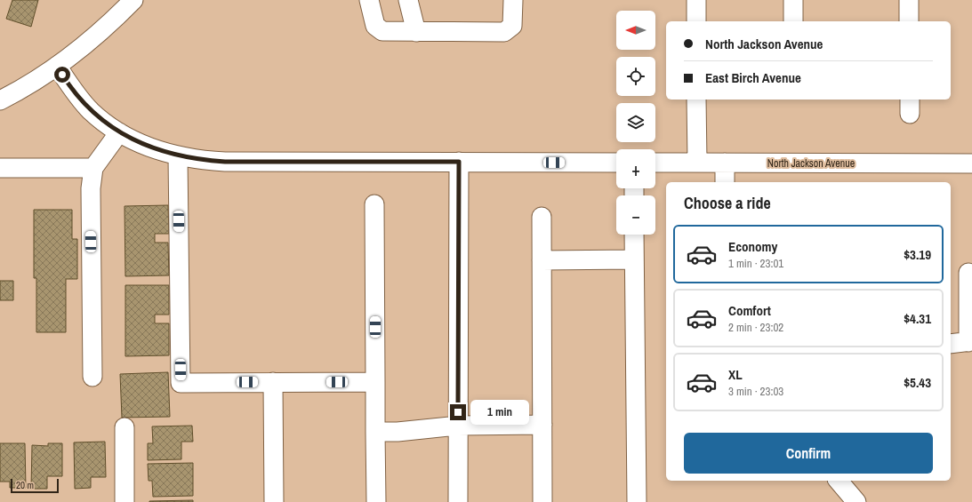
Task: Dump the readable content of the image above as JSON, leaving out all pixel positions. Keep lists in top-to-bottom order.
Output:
{
  "streets": {
    "street": ["North Jackson Avenue"]
  },
  "scale_bar": "20 m",
  "north": "left",
  "page": {
    "map_buttons": ["+", "−"],
    "banner": ["North Jackson Avenue", "East Birch Avenue"],
    "heading": "Choose a ride",
    "list": [
      {
        "name": "Economy",
        "note": "1 min · 23:01",
        "value": "$3.19"
      },
      {
        "name": "Comfort",
        "note": "2 min · 23:02",
        "value": "$4.31"
      },
      {
        "name": "XL",
        "note": "3 min · 23:03",
        "value": "$5.43"
      }
    ],
    "bubble": "1 min",
    "buttons": "Confirm",
    "scale": "20 m"
  }
}
